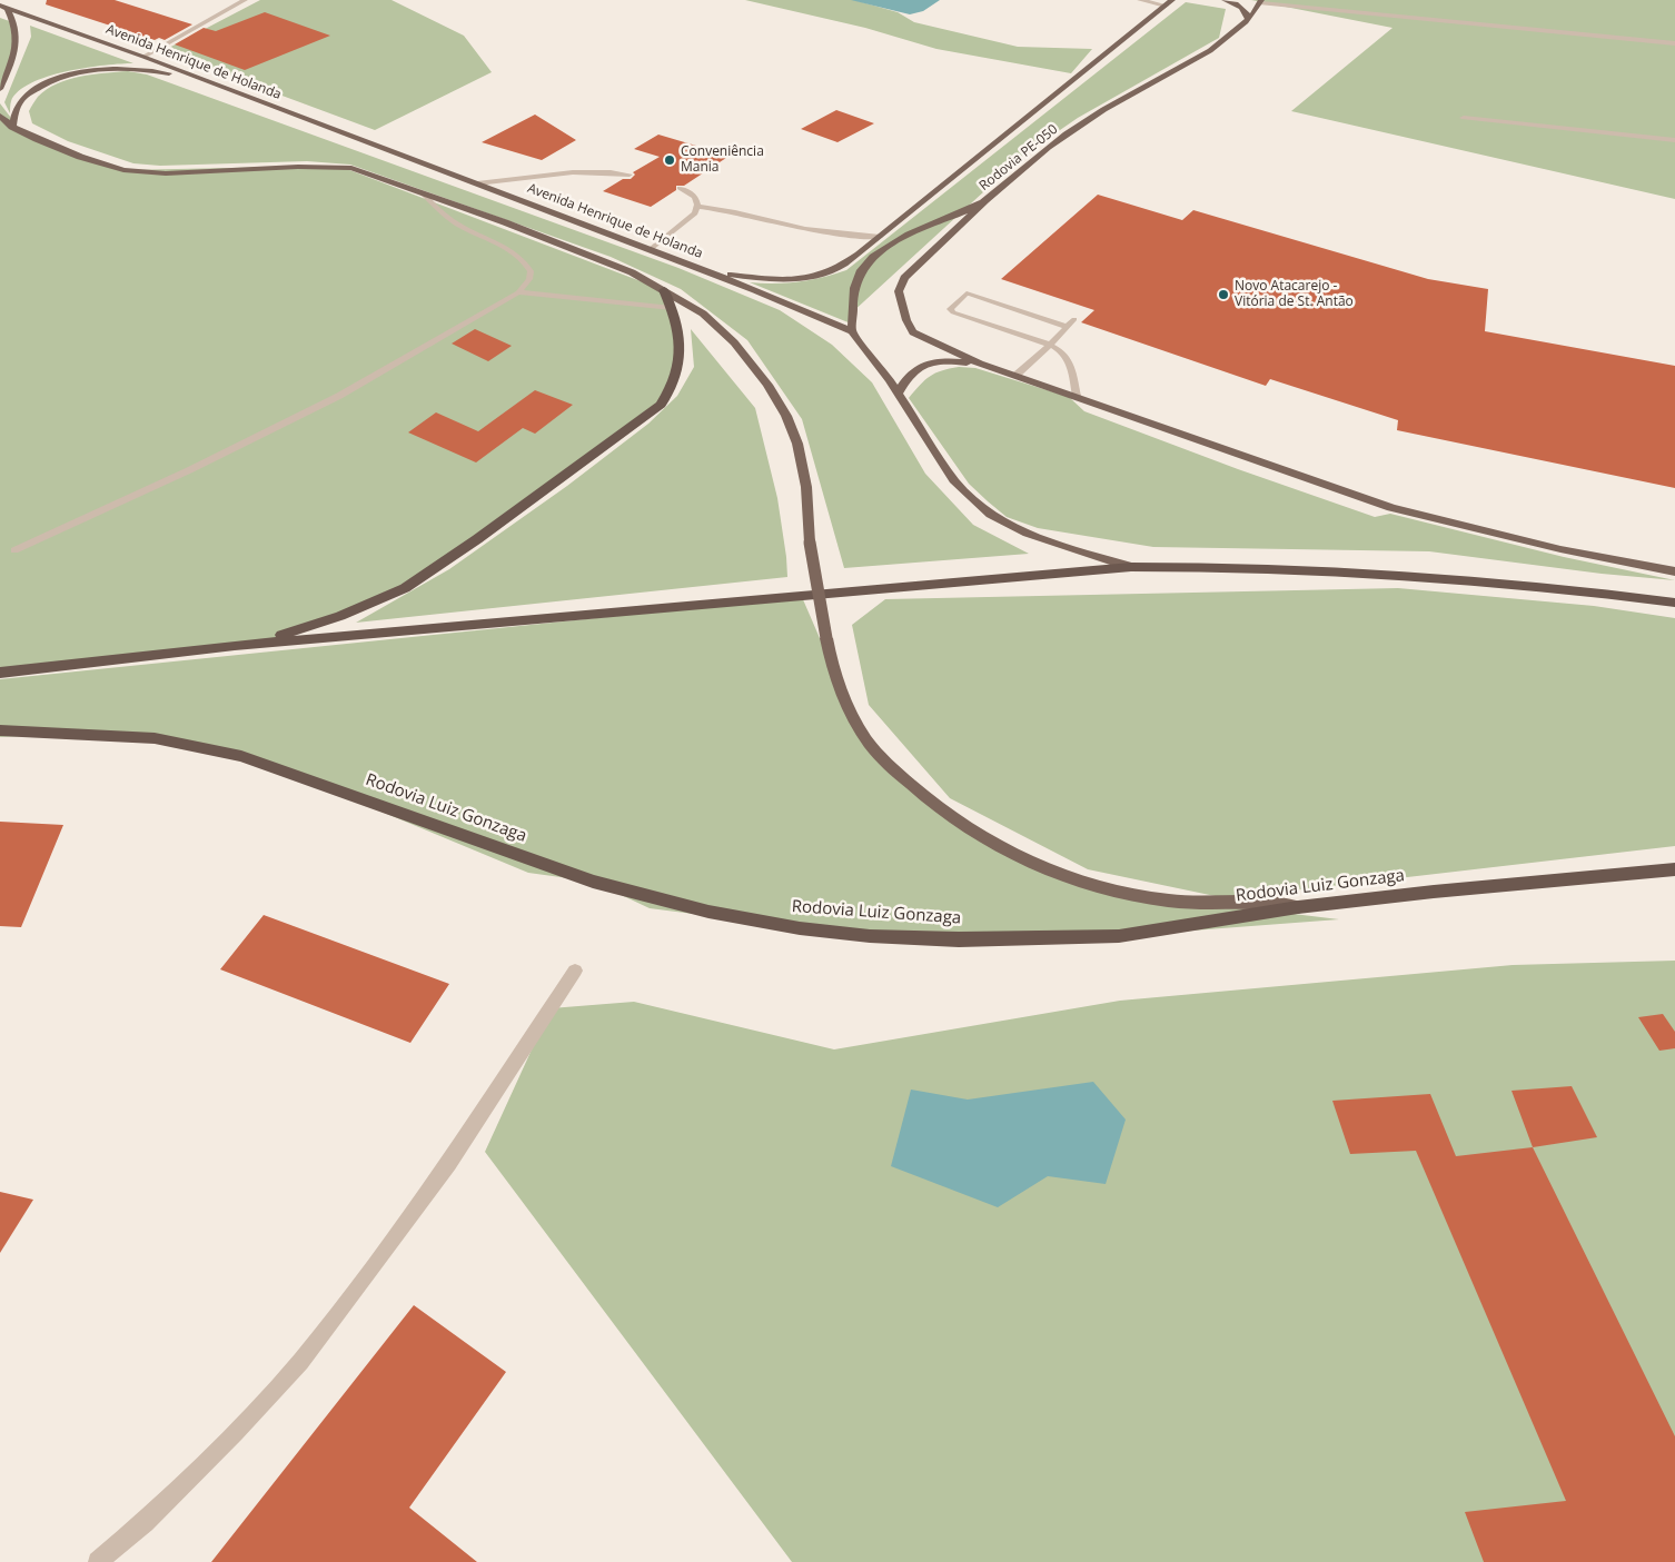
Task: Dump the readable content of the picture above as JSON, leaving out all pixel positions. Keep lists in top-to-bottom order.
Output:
{
  "streets": {
    "highway": ["Rodovia Luiz Gonzaga"],
    "main road": ["Avenida Henrique de Holanda", "Rodovia PE-050"]
  },
  "crossings": [
    ["Avenida Henrique de Holanda", "Rodovia PE-050"]
  ],
  "places": ["Conveniência Mania", "Novo Atacarejo - Vitória de St. Antão"]
}
